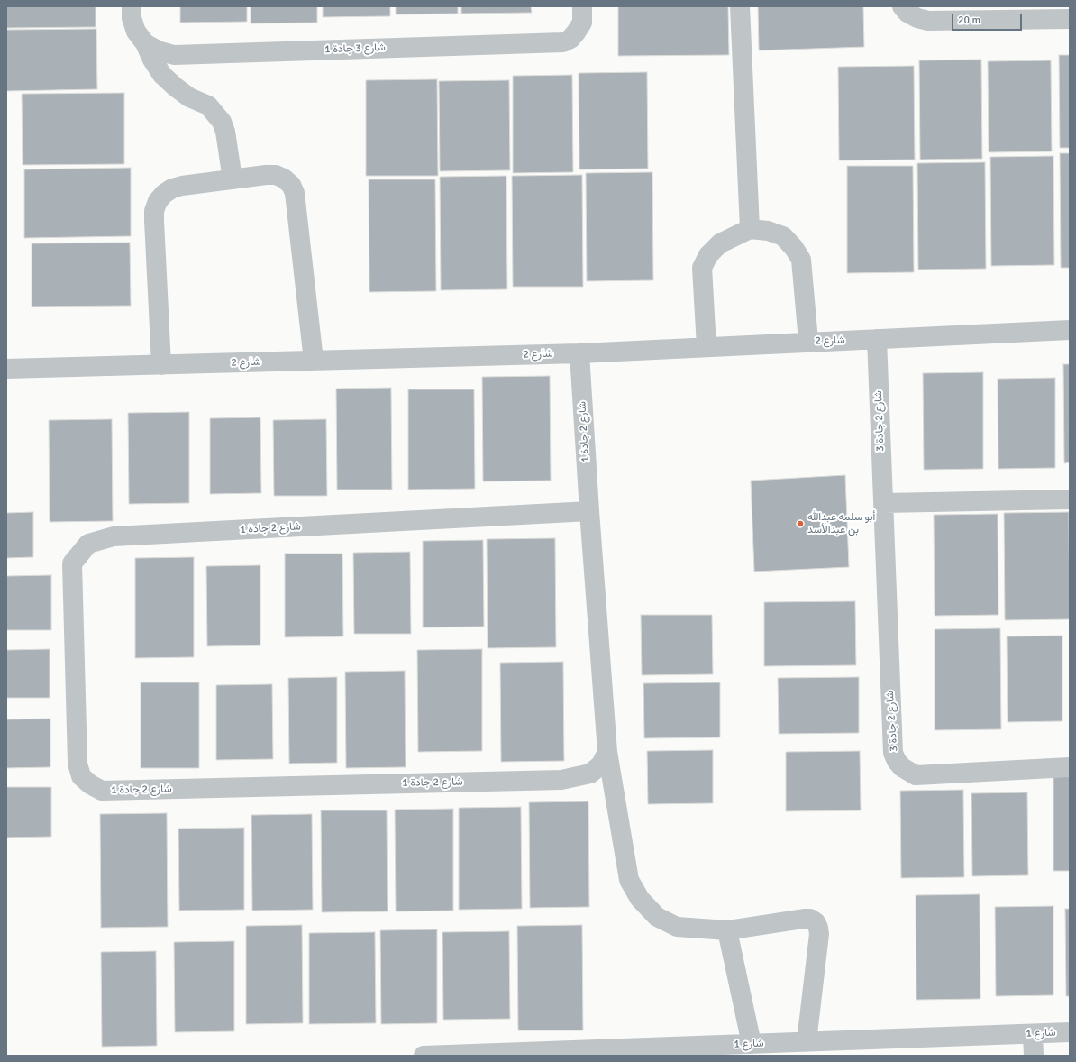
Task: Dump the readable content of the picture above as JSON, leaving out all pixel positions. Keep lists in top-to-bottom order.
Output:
{
  "streets": {
    "street": [
      "شارع 3 جادة 1",
      "شارع 2",
      "شارع 2 جادة 3",
      "شارع 2 جادة 1",
      "شارع 1"
    ]
  },
  "crossings": [
    ["شارع 2", "شارع 2 جادة 3"],
    ["شارع 2", "شارع 2 جادة 1"]
  ],
  "places": ["أبو سلمه عبدالله بن عبدالأسد"],
  "scale_bar": "20 m"
}
